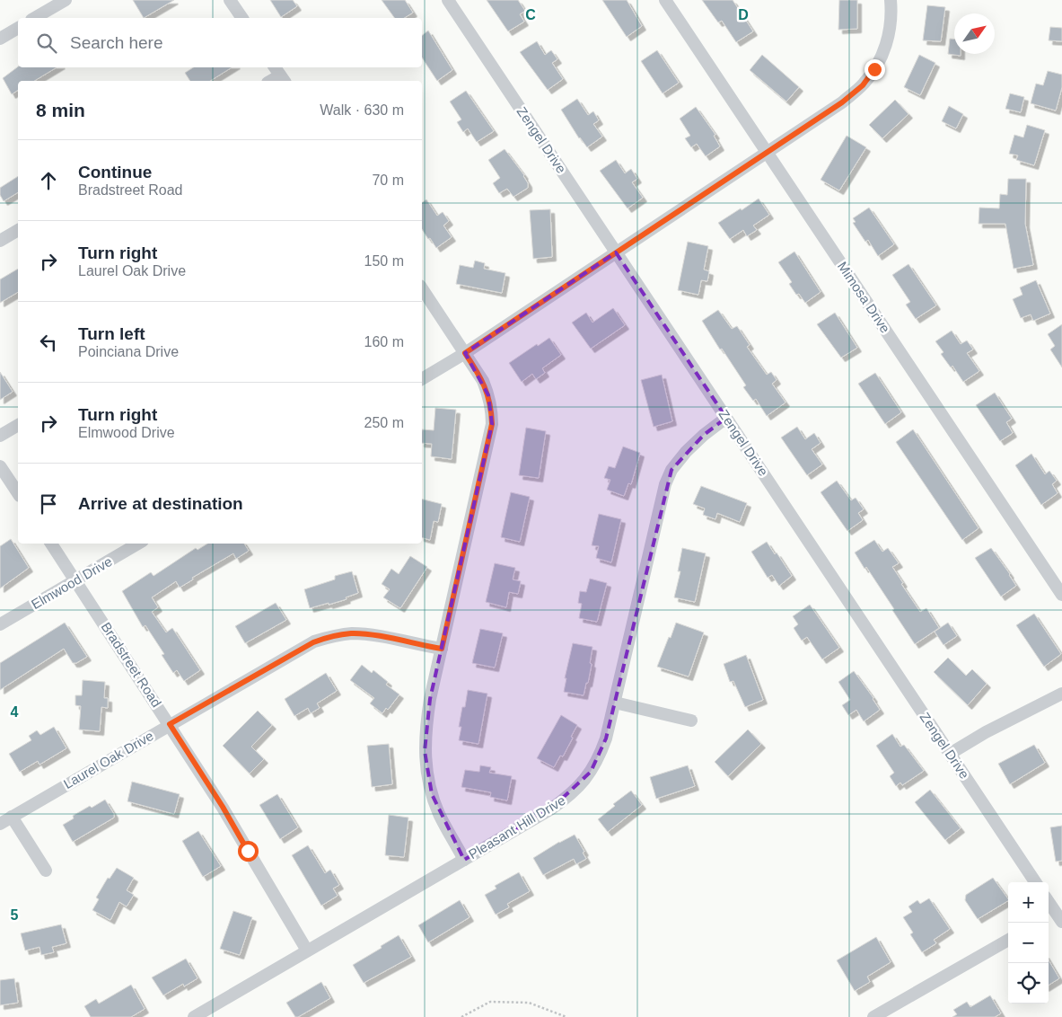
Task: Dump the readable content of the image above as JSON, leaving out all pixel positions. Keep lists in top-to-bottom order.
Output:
{
  "streets": {
    "street": [
      "Zengel Drive",
      "Mimosa Drive",
      "Elmwood Drive",
      "Bradstreet Road",
      "Laurel Oak Drive",
      "Pleasant Hill Drive"
    ]
  },
  "crossings": [
    ["Zengel Drive", "Pleasant Hill Drive"],
    ["Elmwood Drive", "Bradstreet Road"],
    ["Bradstreet Road", "Laurel Oak Drive"],
    ["Bradstreet Road", "Pleasant Hill Drive"]
  ],
  "north": "top right",
  "page": {
    "search": "Search here",
    "heading": ["8 min", "Walk · 630 m"],
    "list": [
      ["Continue", "Bradstreet Road", "70 m"],
      ["Turn right", "Laurel Oak Drive", "150 m"],
      ["Turn left", "Poinciana Drive", "160 m"],
      ["Turn right", "Elmwood Drive", "250 m"],
      "Arrive at destination"
    ],
    "map_buttons": ["+", "−"]
  },
  "grid": {
    "columns": ["C", "D"],
    "rows": ["4", "5"]
  }
}
